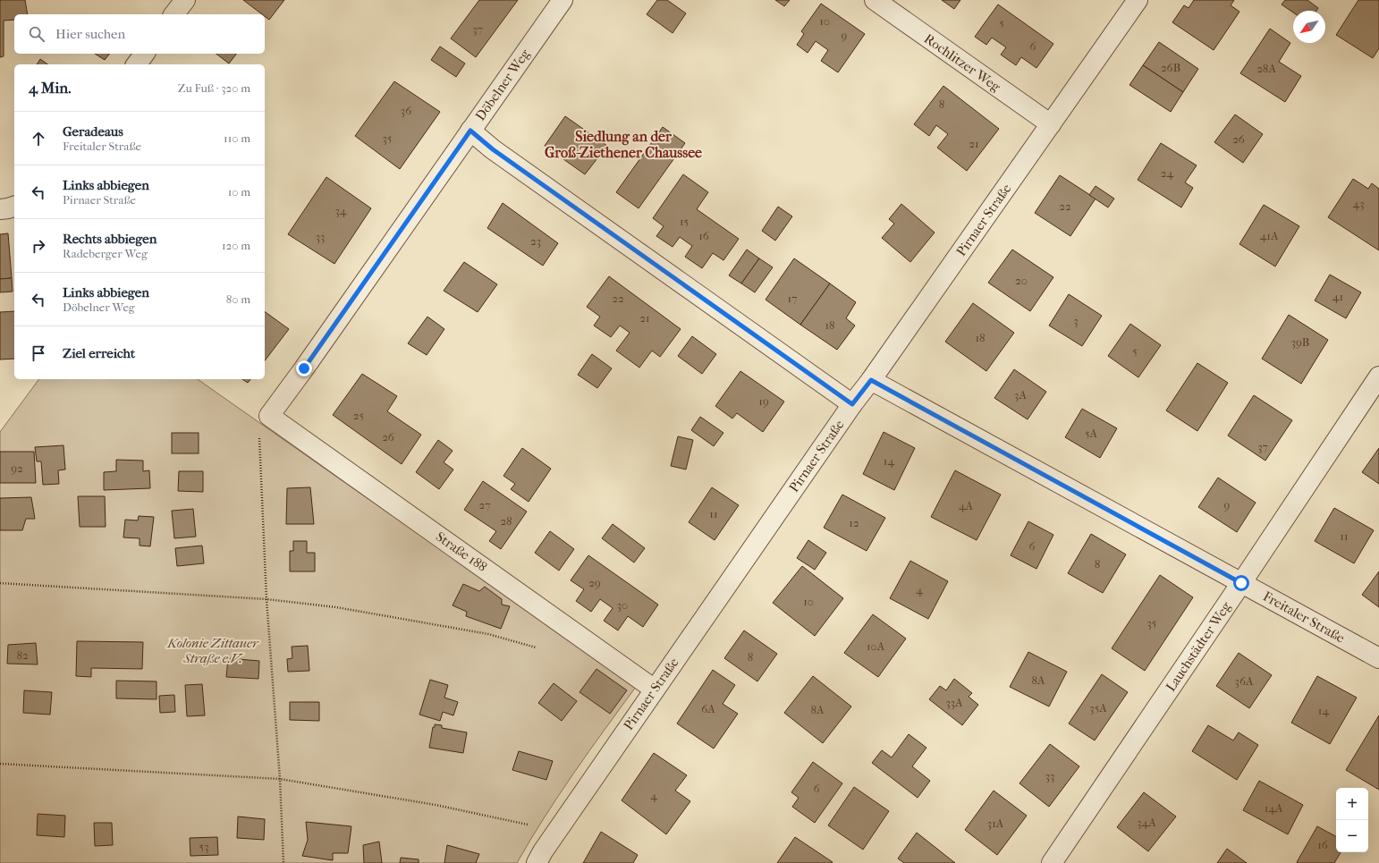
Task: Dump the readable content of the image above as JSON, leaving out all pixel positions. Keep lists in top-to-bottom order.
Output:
{
  "streets": {
    "street": [
      "Rochlitzer Weg",
      "Döbelner Weg",
      "Pirnaer Straße",
      "Straße 188",
      "Freitaler Straße",
      "Lauchstädter Weg"
    ]
  },
  "crossings": [
    ["Rochlitzer Weg", "Pirnaer Straße"],
    ["Döbelner Weg", "Straße 188"],
    ["Pirnaer Straße", "Straße 188"],
    ["Pirnaer Straße", "Freitaler Straße"],
    ["Freitaler Straße", "Lauchstädter Weg"]
  ],
  "districts": ["Siedlung an der Groß-Ziethener Chaussee"],
  "parks": ["Kolonie Zittauer Straße e.V."],
  "house_numbers": [
    "10",
    "5",
    "37",
    "9",
    "6",
    "26B",
    "28A",
    "8",
    "36",
    "35",
    "26",
    "21",
    "24",
    "43",
    "22",
    "34",
    "15",
    "16",
    "41A",
    "33",
    "23",
    "20",
    "41",
    "22",
    "17",
    "21",
    "3",
    "18",
    "18",
    "39B",
    "5",
    "3A",
    "19",
    "25",
    "5A",
    "26",
    "37",
    "14",
    "92",
    "27",
    "9",
    "4A",
    "11",
    "28",
    "12",
    "11",
    "6",
    "8",
    "29",
    "4",
    "10",
    "30",
    "35",
    "10A",
    "82",
    "8",
    "8A",
    "36A",
    "33A",
    "35A",
    "6A",
    "8A",
    "14",
    "33",
    "6",
    "4",
    "14A",
    "34A",
    "31A",
    "16",
    "53"
  ],
  "north": "bottom left",
  "page": {
    "search": "Hier suchen",
    "heading": ["4 Min.", "Zu Fuß · 320 m"],
    "list": [
      ["Geradeaus", "Freitaler Straße", "110 m"],
      ["Links abbiegen", "Pirnaer Straße", "10 m"],
      ["Rechts abbiegen", "Radeberger Weg", "120 m"],
      ["Links abbiegen", "Döbelner Weg", "80 m"],
      "Ziel erreicht"
    ],
    "map_buttons": ["+", "−"]
  }
}
